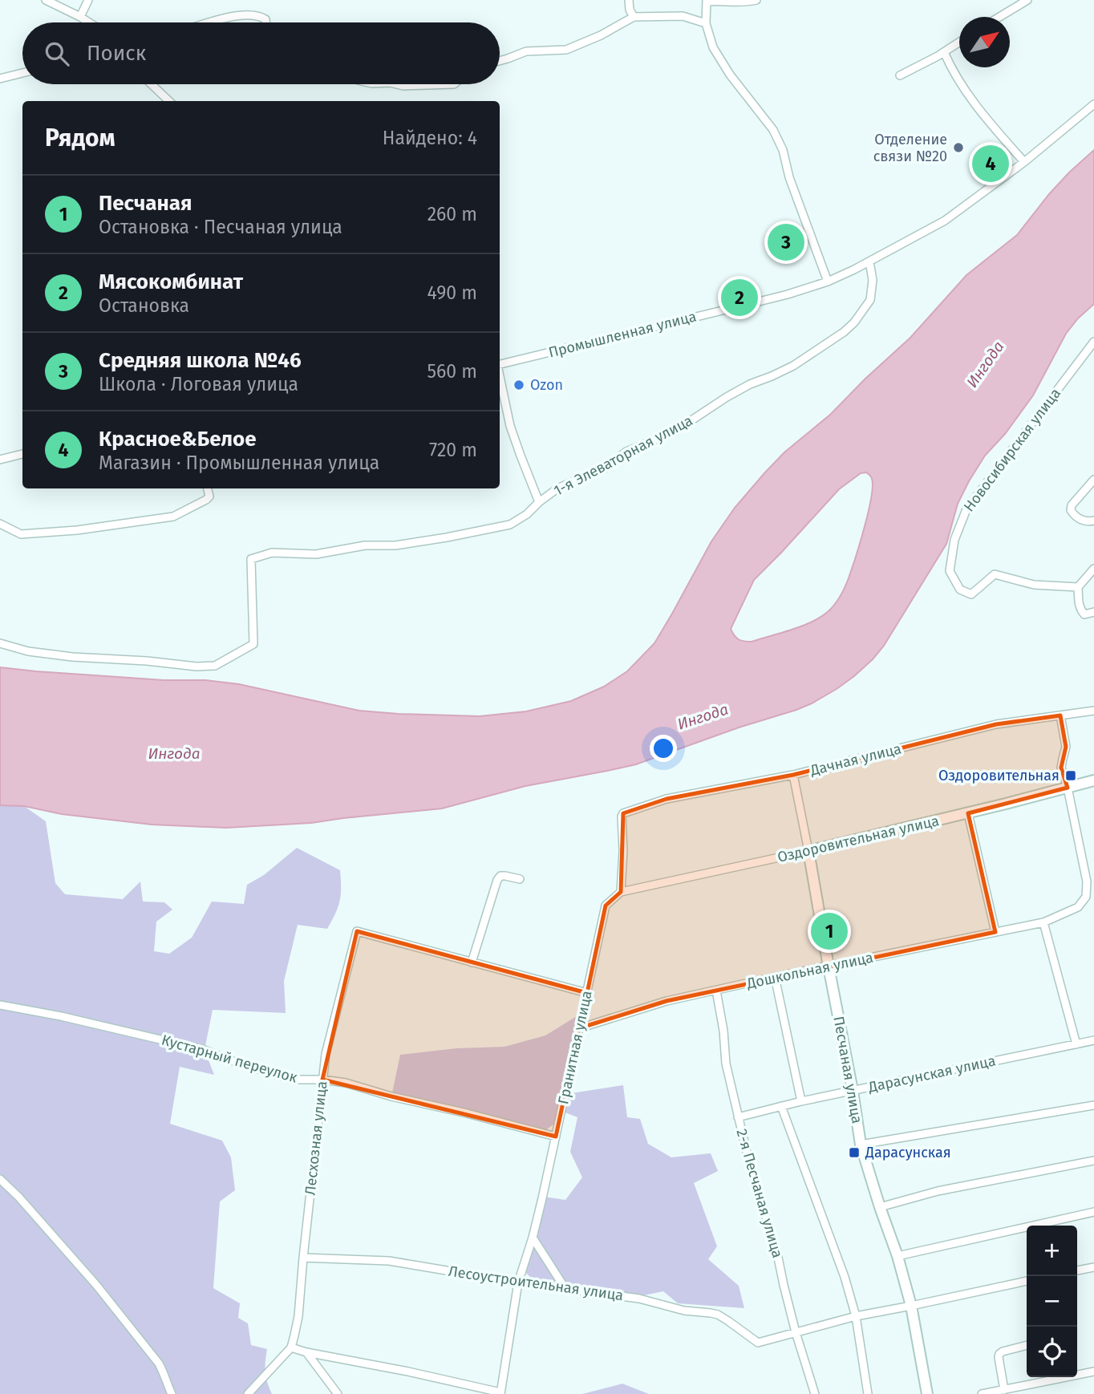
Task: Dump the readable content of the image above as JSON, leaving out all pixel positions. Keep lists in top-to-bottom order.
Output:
{
  "streets": {
    "street": [
      "Промышленная улица",
      "Новосибирская улица",
      "1-я Элеваторная улица",
      "Дачная улица",
      "Оздоровительная улица",
      "Дошкольная улица",
      "Гранитная улица",
      "Кустарный переулок",
      "Песчаная улица",
      "Дарасунская улица",
      "Лесхозная улица",
      "2-я Песчаная улица",
      "Лесоустроительная улица"
    ]
  },
  "crossings": [
    ["Промышленная улица", "1-я Элеваторная улица"],
    ["Дачная улица", "Оздоровительная улица"],
    ["Дачная улица", "Дошкольная улица"],
    ["Дачная улица", "Гранитная улица"],
    ["Дачная улица", "Песчаная улица"],
    ["Оздоровительная улица", "Дошкольная улица"],
    ["Оздоровительная улица", "Гранитная улица"],
    ["Оздоровительная улица", "Песчаная улица"],
    ["Дошкольная улица", "Гранитная улица"],
    ["Дошкольная улица", "Песчаная улица"],
    ["Дошкольная улица", "2-я Песчаная улица"],
    ["Гранитная улица", "Кустарный переулок"],
    ["Гранитная улица", "Лесоустроительная улица"],
    ["Кустарный переулок", "Лесхозная улица"],
    ["Песчаная улица", "Дарасунская улица"],
    ["Дарасунская улица", "2-я Песчаная улица"],
    ["Лесхозная улица", "Лесоустроительная улица"],
    ["2-я Песчаная улица", "Лесоустроительная улица"]
  ],
  "water": ["Ингода"],
  "places": {
    "other": ["Отделение связи №20", "Ozon"],
    "transit": ["Оздоровительная", "Дарасунская"]
  },
  "north": "top right",
  "page": {
    "search": "Поиск",
    "heading": ["Рядом", "Найдено: 4"],
    "pins": [
      "4",
      "3",
      "2",
      "1"
    ],
    "list": [
      {
        "mark": "1",
        "name": "Песчаная",
        "note": "Остановка · Песчаная улица",
        "value": "260 m"
      },
      {
        "mark": "2",
        "name": "Мясокомбинат",
        "note": "Остановка",
        "value": "490 m"
      },
      {
        "mark": "3",
        "name": "Средняя школа №46",
        "note": "Школа · Логовая улица",
        "value": "560 m"
      },
      {
        "mark": "4",
        "name": "Красное&Белое",
        "note": "Магазин · Промышленная улица",
        "value": "720 m"
      }
    ],
    "map_buttons": ["+", "−"]
  }
}
